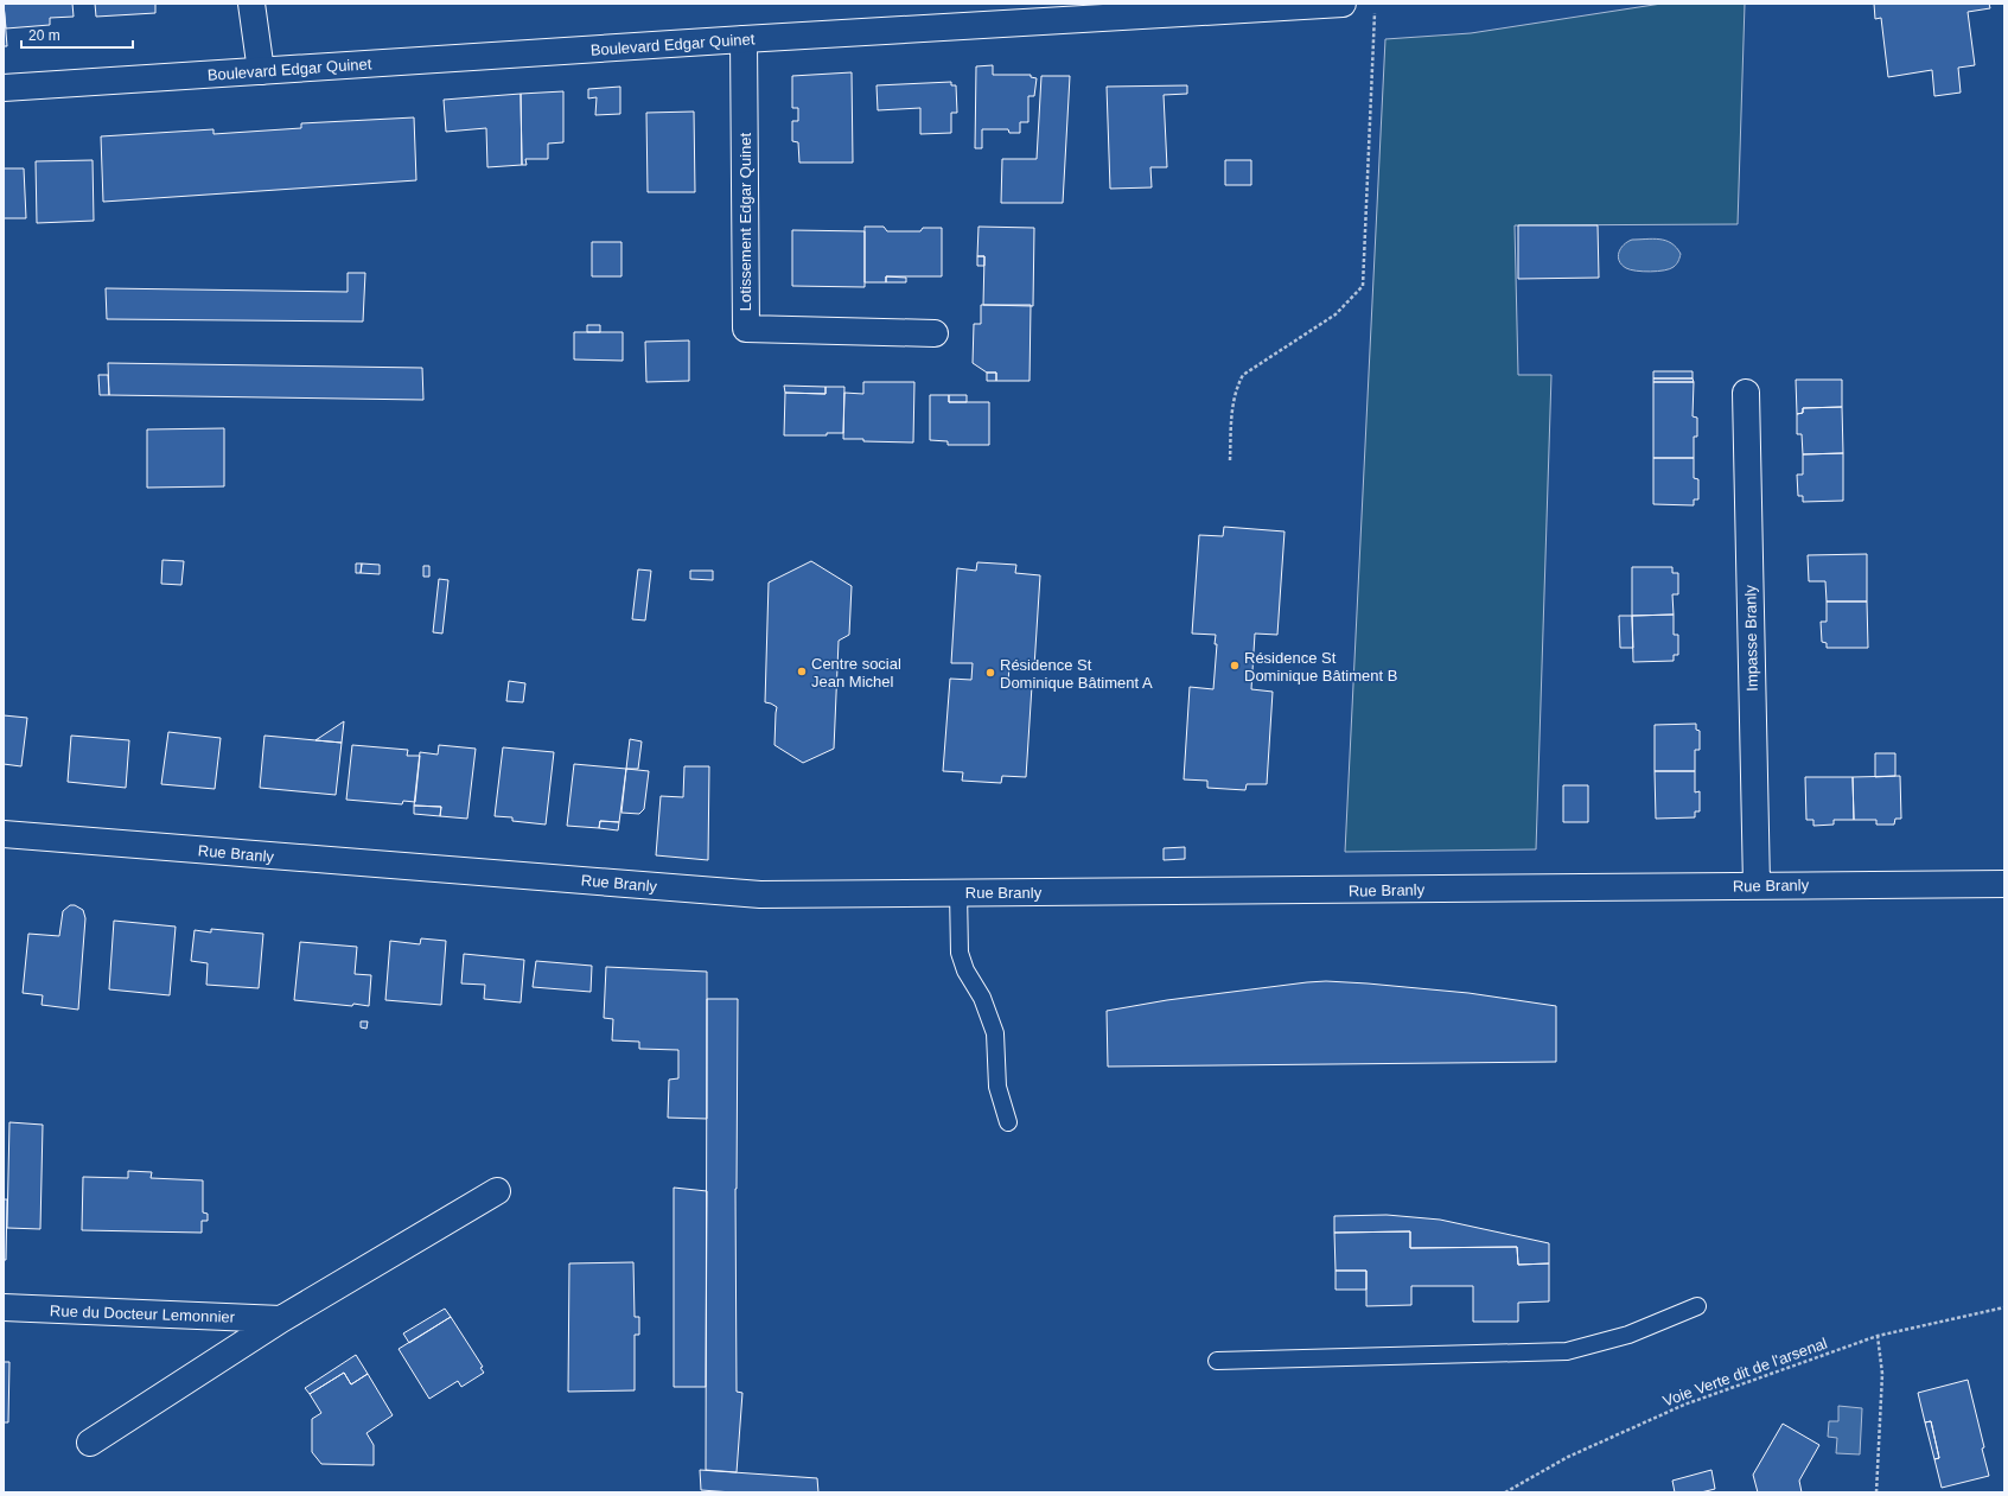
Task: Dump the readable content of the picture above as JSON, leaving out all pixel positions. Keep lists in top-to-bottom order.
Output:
{
  "streets": {
    "street": [
      "Boulevard Edgar Quinet",
      "Lotissement Edgar Quinet",
      "Impasse Branly",
      "Rue Branly",
      "Rue du Docteur Lemonnier"
    ],
    "path": ["Voie Verte dit de l'arsenal"]
  },
  "crossings": [
    ["Boulevard Edgar Quinet", "Lotissement Edgar Quinet"],
    ["Impasse Branly", "Rue Branly"]
  ],
  "places": ["Résidence St Dominique Bâtiment B", "Centre social Jean Michel", "Résidence St Dominique Bâtiment A"],
  "scale_bar": "20 m"
}
